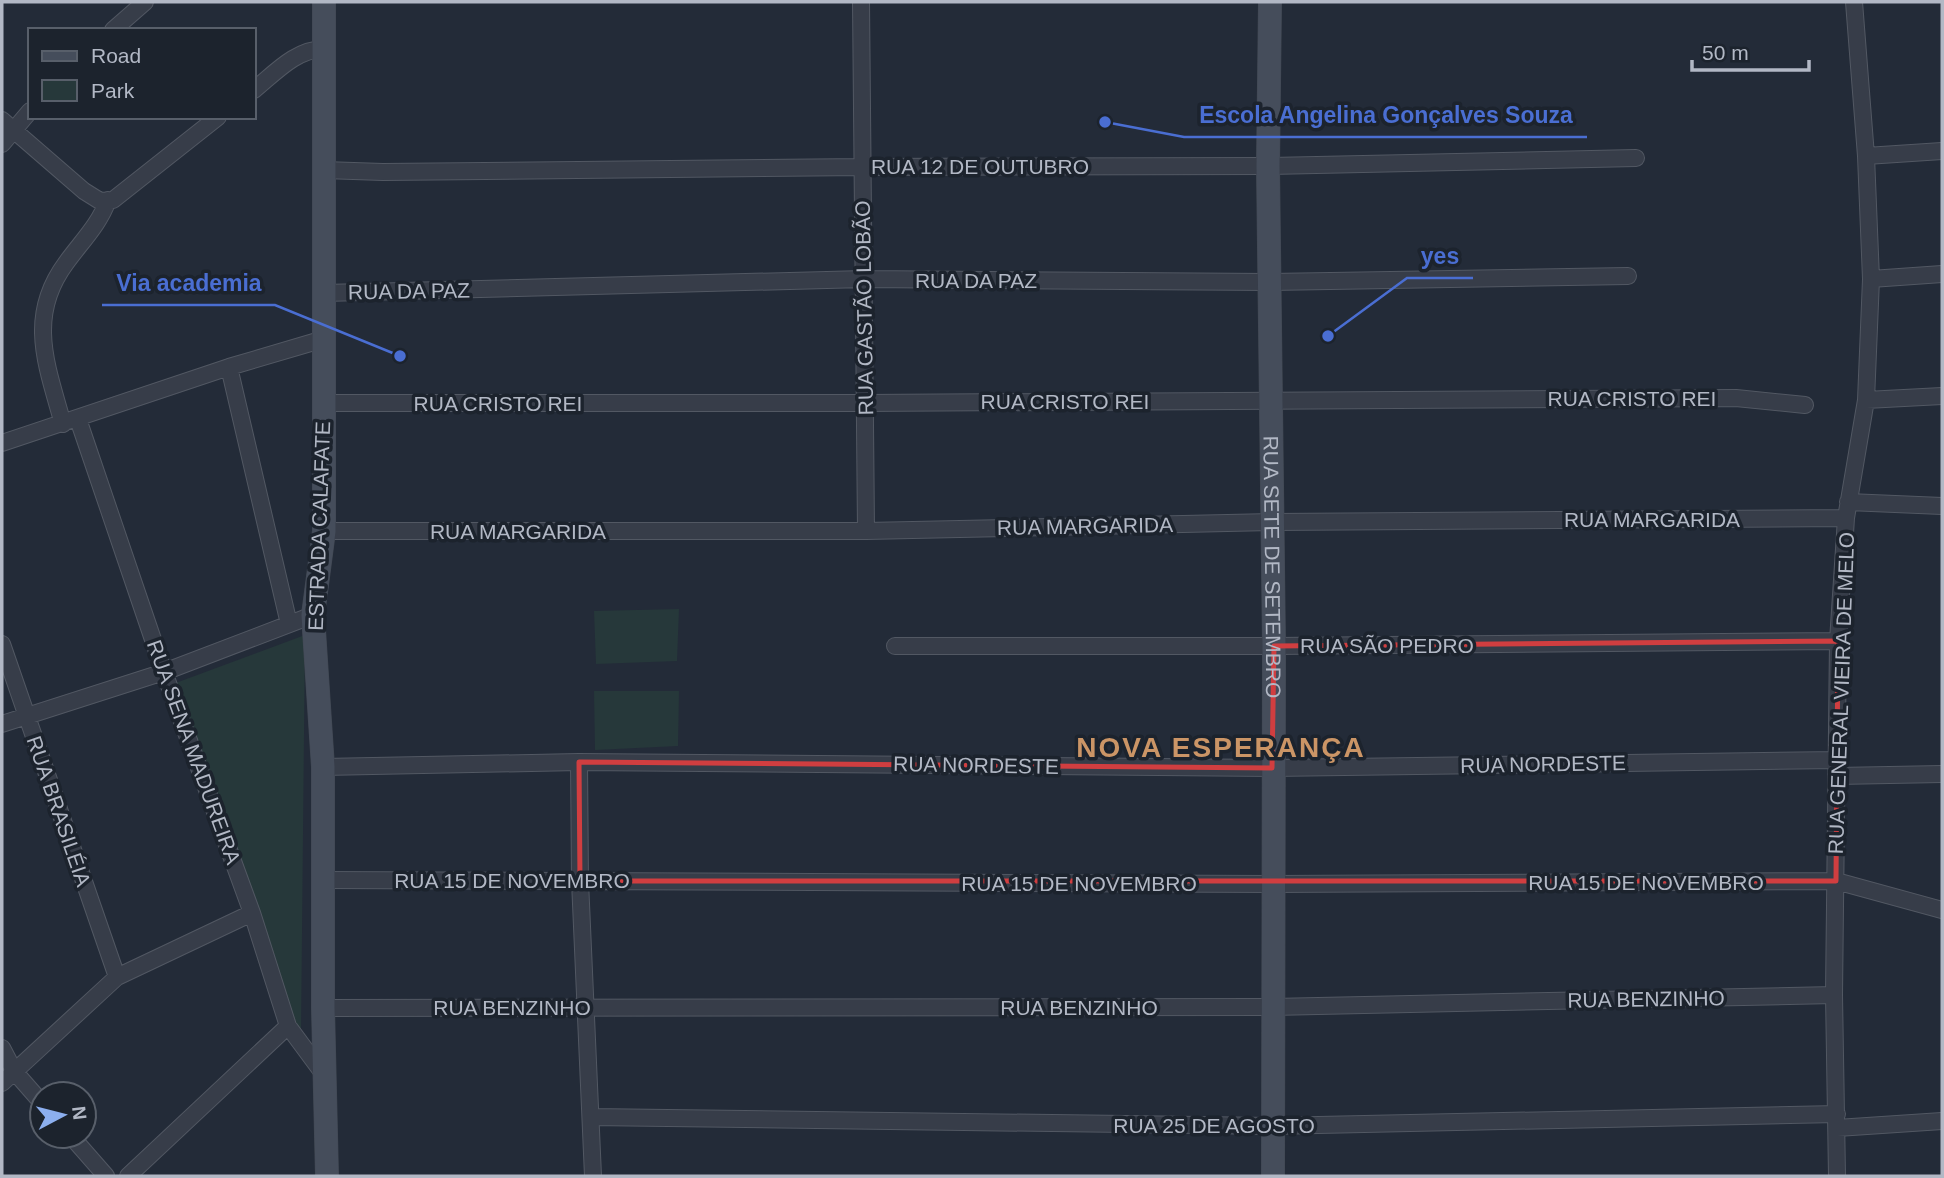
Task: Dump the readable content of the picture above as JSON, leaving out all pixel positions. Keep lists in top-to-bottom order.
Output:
{
  "streets": {
    "street": [
      "RUA 12 DE OUTUBRO",
      "RUA DA PAZ",
      "RUA GASTÃO LOBÃO",
      "RUA CRISTO REI",
      "RUA MARGARIDA",
      "ESTRADA CALAFATE",
      "RUA SETE DE SETEMBRO",
      "RUA SÃO PEDRO",
      "RUA GENERAL VIEIRA DE MELO",
      "RUA SENA MADUREIRA",
      "RUA NORDESTE",
      "RUA BRASILÉIA",
      "RUA 15 DE NOVEMBRO",
      "RUA BENZINHO",
      "RUA 25 DE AGOSTO"
    ]
  },
  "crossings": [
    ["RUA 12 DE OUTUBRO", "RUA GASTÃO LOBÃO"],
    ["RUA 12 DE OUTUBRO", "ESTRADA CALAFATE"],
    ["RUA 12 DE OUTUBRO", "RUA SETE DE SETEMBRO"],
    ["RUA DA PAZ", "RUA GASTÃO LOBÃO"],
    ["RUA DA PAZ", "ESTRADA CALAFATE"],
    ["RUA DA PAZ", "RUA SETE DE SETEMBRO"],
    ["RUA GASTÃO LOBÃO", "RUA CRISTO REI"],
    ["RUA GASTÃO LOBÃO", "RUA MARGARIDA"],
    ["RUA CRISTO REI", "ESTRADA CALAFATE"],
    ["RUA CRISTO REI", "RUA SETE DE SETEMBRO"],
    ["RUA MARGARIDA", "ESTRADA CALAFATE"],
    ["RUA MARGARIDA", "RUA SETE DE SETEMBRO"],
    ["RUA MARGARIDA", "RUA GENERAL VIEIRA DE MELO"],
    ["ESTRADA CALAFATE", "RUA SENA MADUREIRA"],
    ["ESTRADA CALAFATE", "RUA NORDESTE"],
    ["ESTRADA CALAFATE", "RUA 15 DE NOVEMBRO"],
    ["ESTRADA CALAFATE", "RUA BENZINHO"],
    ["RUA SETE DE SETEMBRO", "RUA SÃO PEDRO"],
    ["RUA SETE DE SETEMBRO", "RUA NORDESTE"],
    ["RUA SETE DE SETEMBRO", "RUA 15 DE NOVEMBRO"],
    ["RUA SETE DE SETEMBRO", "RUA BENZINHO"],
    ["RUA SETE DE SETEMBRO", "RUA 25 DE AGOSTO"],
    ["RUA SÃO PEDRO", "RUA GENERAL VIEIRA DE MELO"],
    ["RUA GENERAL VIEIRA DE MELO", "RUA NORDESTE"],
    ["RUA GENERAL VIEIRA DE MELO", "RUA 15 DE NOVEMBRO"],
    ["RUA GENERAL VIEIRA DE MELO", "RUA BENZINHO"],
    ["RUA GENERAL VIEIRA DE MELO", "RUA 25 DE AGOSTO"]
  ],
  "districts": ["NOVA ESPERANÇA"],
  "places": ["Escola Angelina Gonçalves Souza", "yes", "Via academia"],
  "legend": ["Road", "Park"],
  "scale_bar": "50 m",
  "north": "right"
}
